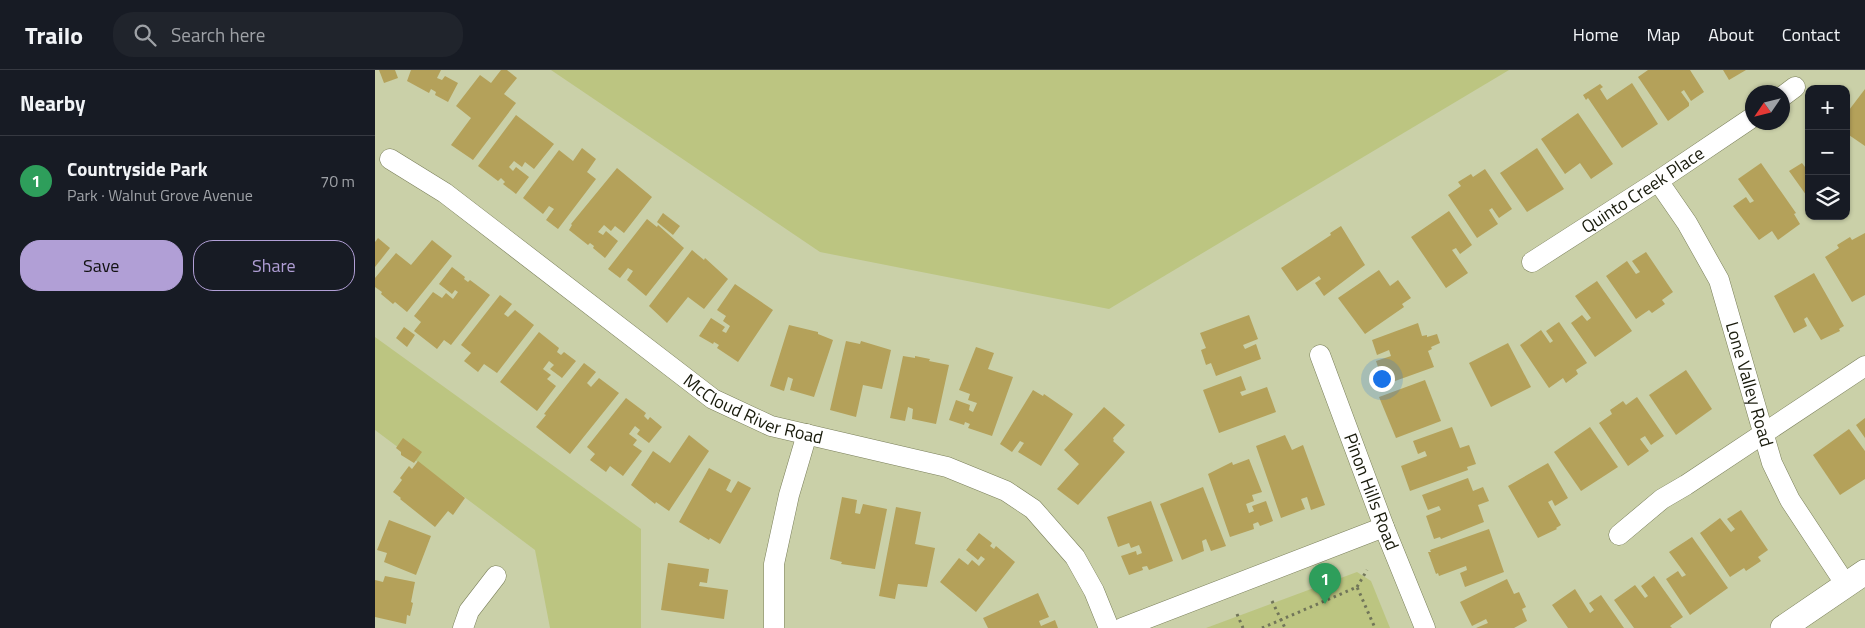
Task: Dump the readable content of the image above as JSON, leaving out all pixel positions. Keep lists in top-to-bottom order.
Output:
{
  "streets": {
    "street": [
      "Quinto Creek Place",
      "Lone Valley Road",
      "McCloud River Road",
      "Pinon Hills Road"
    ]
  },
  "crossings": [
    ["Quinto Creek Place", "Lone Valley Road"]
  ],
  "north": "bottom left",
  "page": {
    "header": "Trailo",
    "search": "Search here",
    "nav": [
      "Home",
      "Map",
      "About",
      "Contact"
    ],
    "heading": "Nearby",
    "map_buttons": ["+", "−"],
    "list": [
      {
        "mark": "1",
        "name": "Countryside Park",
        "note": "Park · Walnut Grove Avenue",
        "value": "70 m"
      }
    ],
    "buttons": ["Save", "Share"],
    "pins": "1"
  }
}
